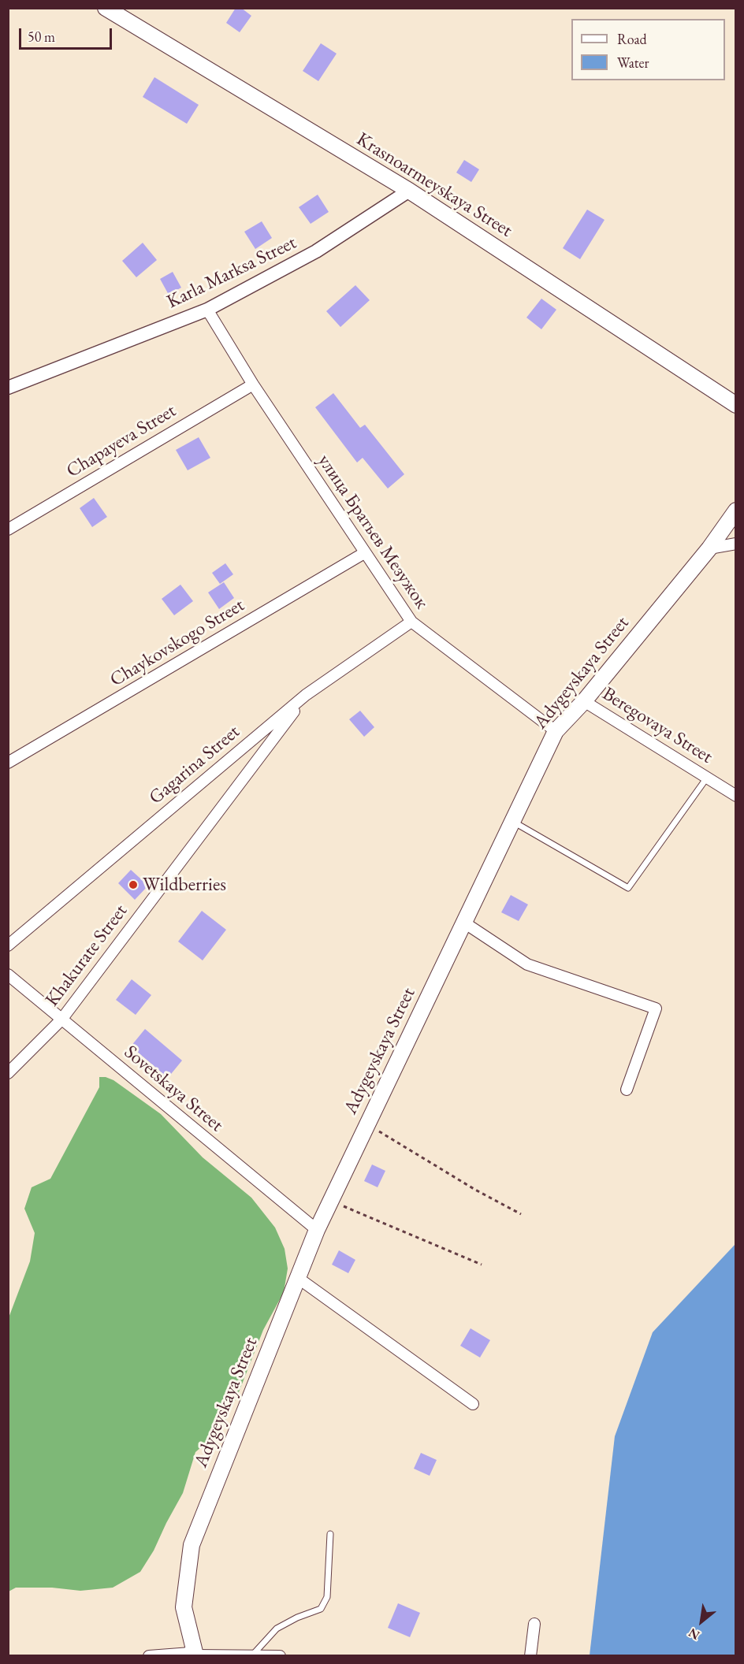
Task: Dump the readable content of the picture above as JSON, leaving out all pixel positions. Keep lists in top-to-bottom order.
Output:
{
  "streets": {
    "main road": ["Krasnoarmeyskaya Street", "Adygeyskaya Street"],
    "street": [
      "Karla Marksa Street",
      "Chapayeva Street",
      "улица Братьев Мезужок",
      "Chaykovskogo Street",
      "Beregovaya Street",
      "Gagarina Street",
      "Khakurate Street",
      "Sovetskaya Street"
    ]
  },
  "crossings": [
    ["Krasnoarmeyskaya Street", "Karla Marksa Street"],
    ["Karla Marksa Street", "улица Братьев Мезужок"],
    ["Chapayeva Street", "улица Братьев Мезужок"],
    ["улица Братьев Мезужок", "Chaykovskogo Street"],
    ["улица Братьев Мезужок", "Adygeyskaya Street"],
    ["улица Братьев Мезужок", "Gagarina Street"],
    ["Adygeyskaya Street", "Beregovaya Street"],
    ["Adygeyskaya Street", "Sovetskaya Street"],
    ["Gagarina Street", "Khakurate Street"],
    ["Khakurate Street", "Sovetskaya Street"]
  ],
  "places": ["Wildberries"],
  "legend": ["Road", "Water"],
  "scale_bar": "50 m",
  "north": "bottom left"
}
